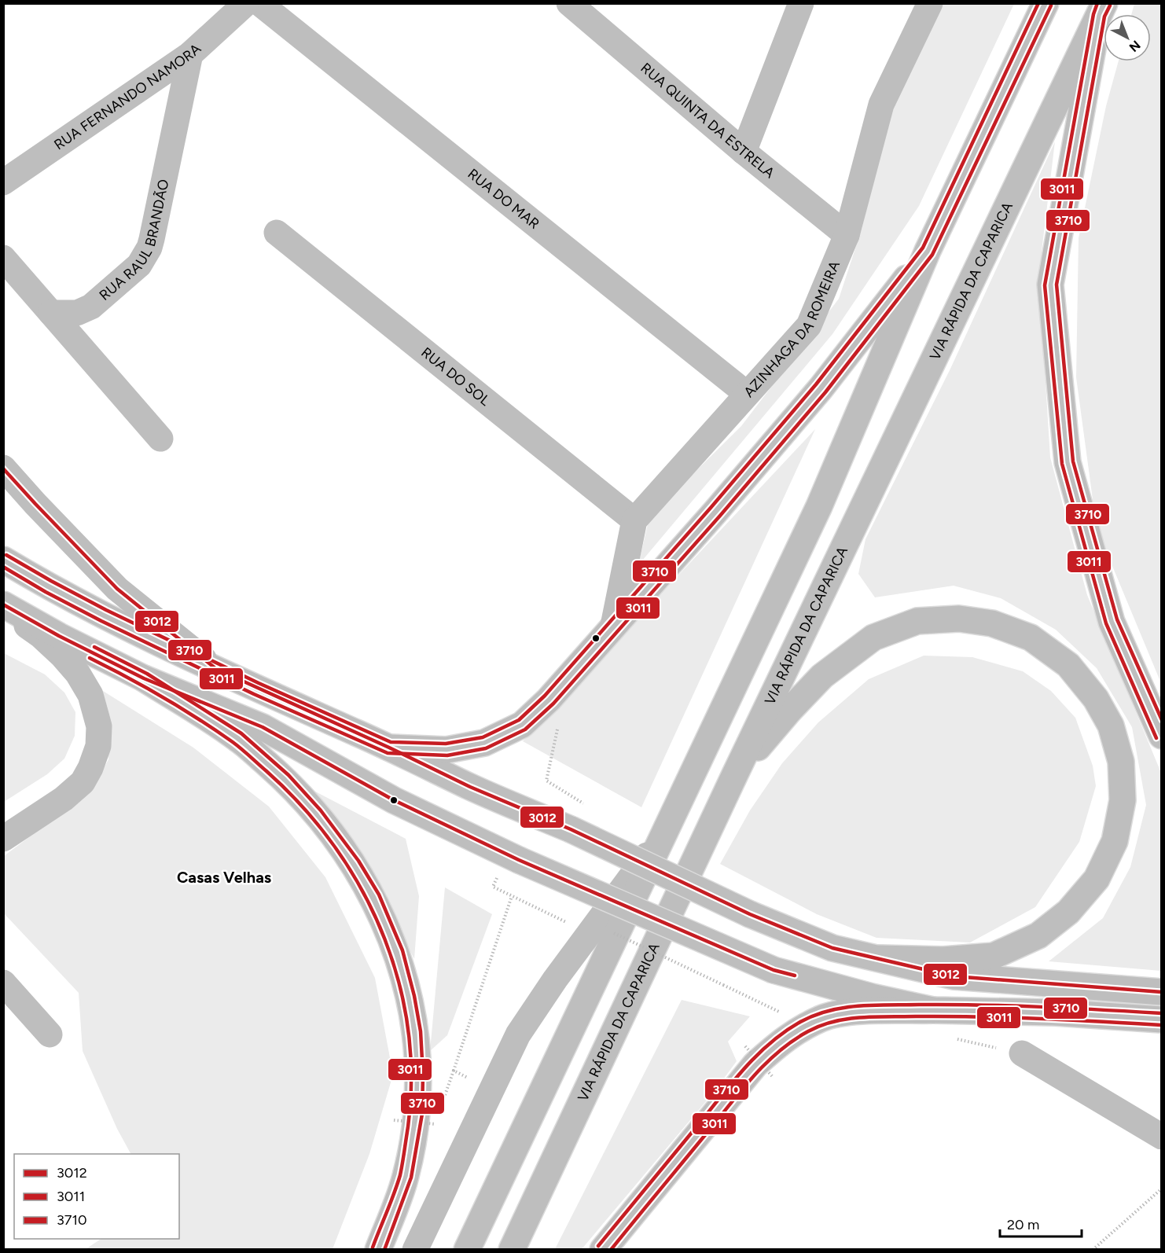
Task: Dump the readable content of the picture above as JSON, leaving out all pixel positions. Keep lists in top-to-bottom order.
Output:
{
  "streets": {
    "main road": [
      "RUA FERNANDO NAMORA",
      "RUA QUINTA DA ESTRELA",
      "RUA DO MAR",
      "RUA RAUL BRANDÃO",
      "VIA RÁPIDA DA CAPARICA",
      "AZINHAGA DA ROMEIRA",
      "RUA DO SOL"
    ]
  },
  "crossings": [
    ["RUA FERNANDO NAMORA", "RUA RAUL BRANDÃO"],
    ["RUA QUINTA DA ESTRELA", "AZINHAGA DA ROMEIRA"],
    ["RUA DO MAR", "AZINHAGA DA ROMEIRA"],
    ["AZINHAGA DA ROMEIRA", "RUA DO SOL"]
  ],
  "districts": ["Casas Velhas"],
  "lines": ["transit line 3011", "transit line 3710", "transit line 3012"],
  "legend": ["3012", "3011", "3710"],
  "scale_bar": "20 m",
  "north": "bottom right"
}
